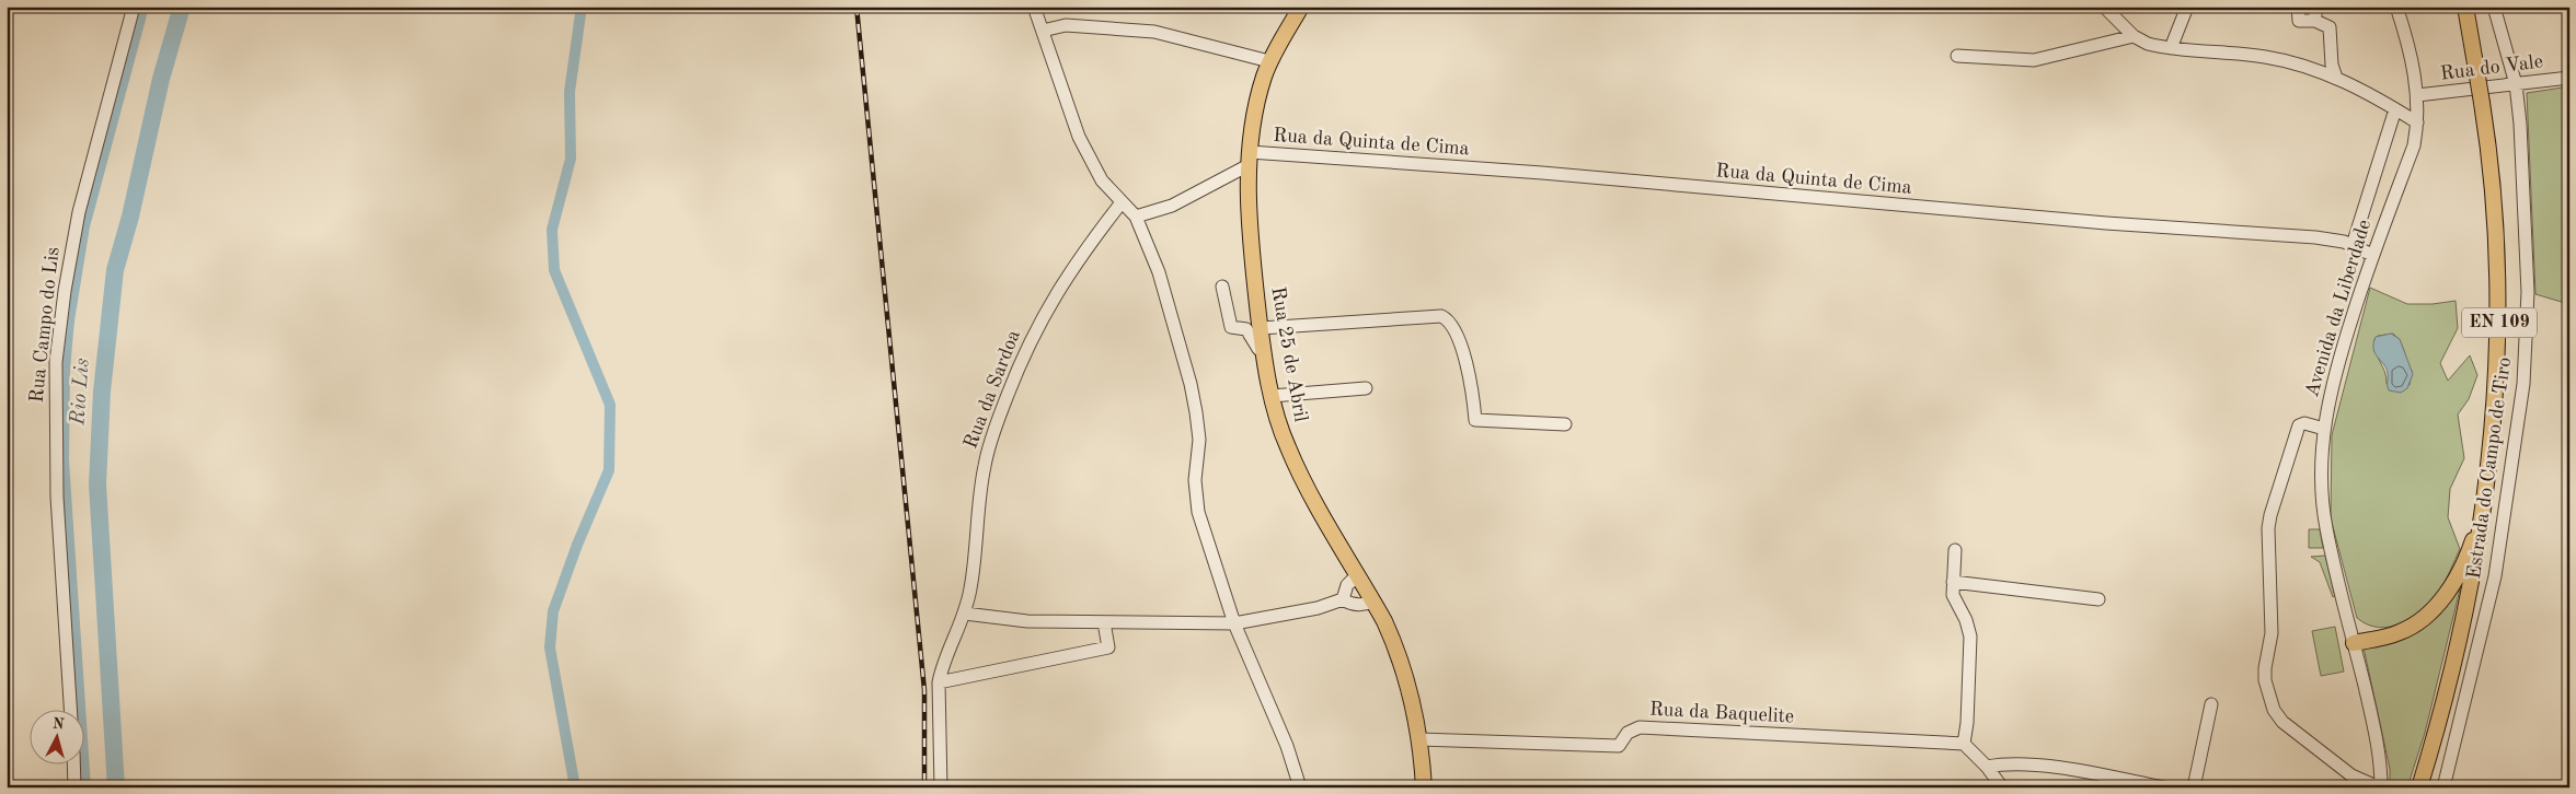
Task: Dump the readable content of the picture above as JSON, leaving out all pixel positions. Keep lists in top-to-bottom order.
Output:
{
  "streets": {
    "main road": ["EN 109", "Rua 25 de Abril"],
    "street": [
      "Rua do Vale",
      "Rua da Quinta de Cima",
      "Avenida da Liberdade",
      "Rua Campo do Lis",
      "Rua da Sardoa",
      "Estrada do Campo de Tiro",
      "Rua da Baquelite"
    ]
  },
  "crossings": [
    ["Rua do Vale", "Avenida da Liberdade"],
    ["Rua do Vale", "Estrada do Campo de Tiro"],
    ["Rua da Quinta de Cima", "Avenida da Liberdade"],
    ["Rua da Quinta de Cima", "Rua 25 de Abril"],
    ["Rua 25 de Abril", "Rua da Baquelite"]
  ],
  "water": ["Rio Lis"],
  "north": "top"
}
